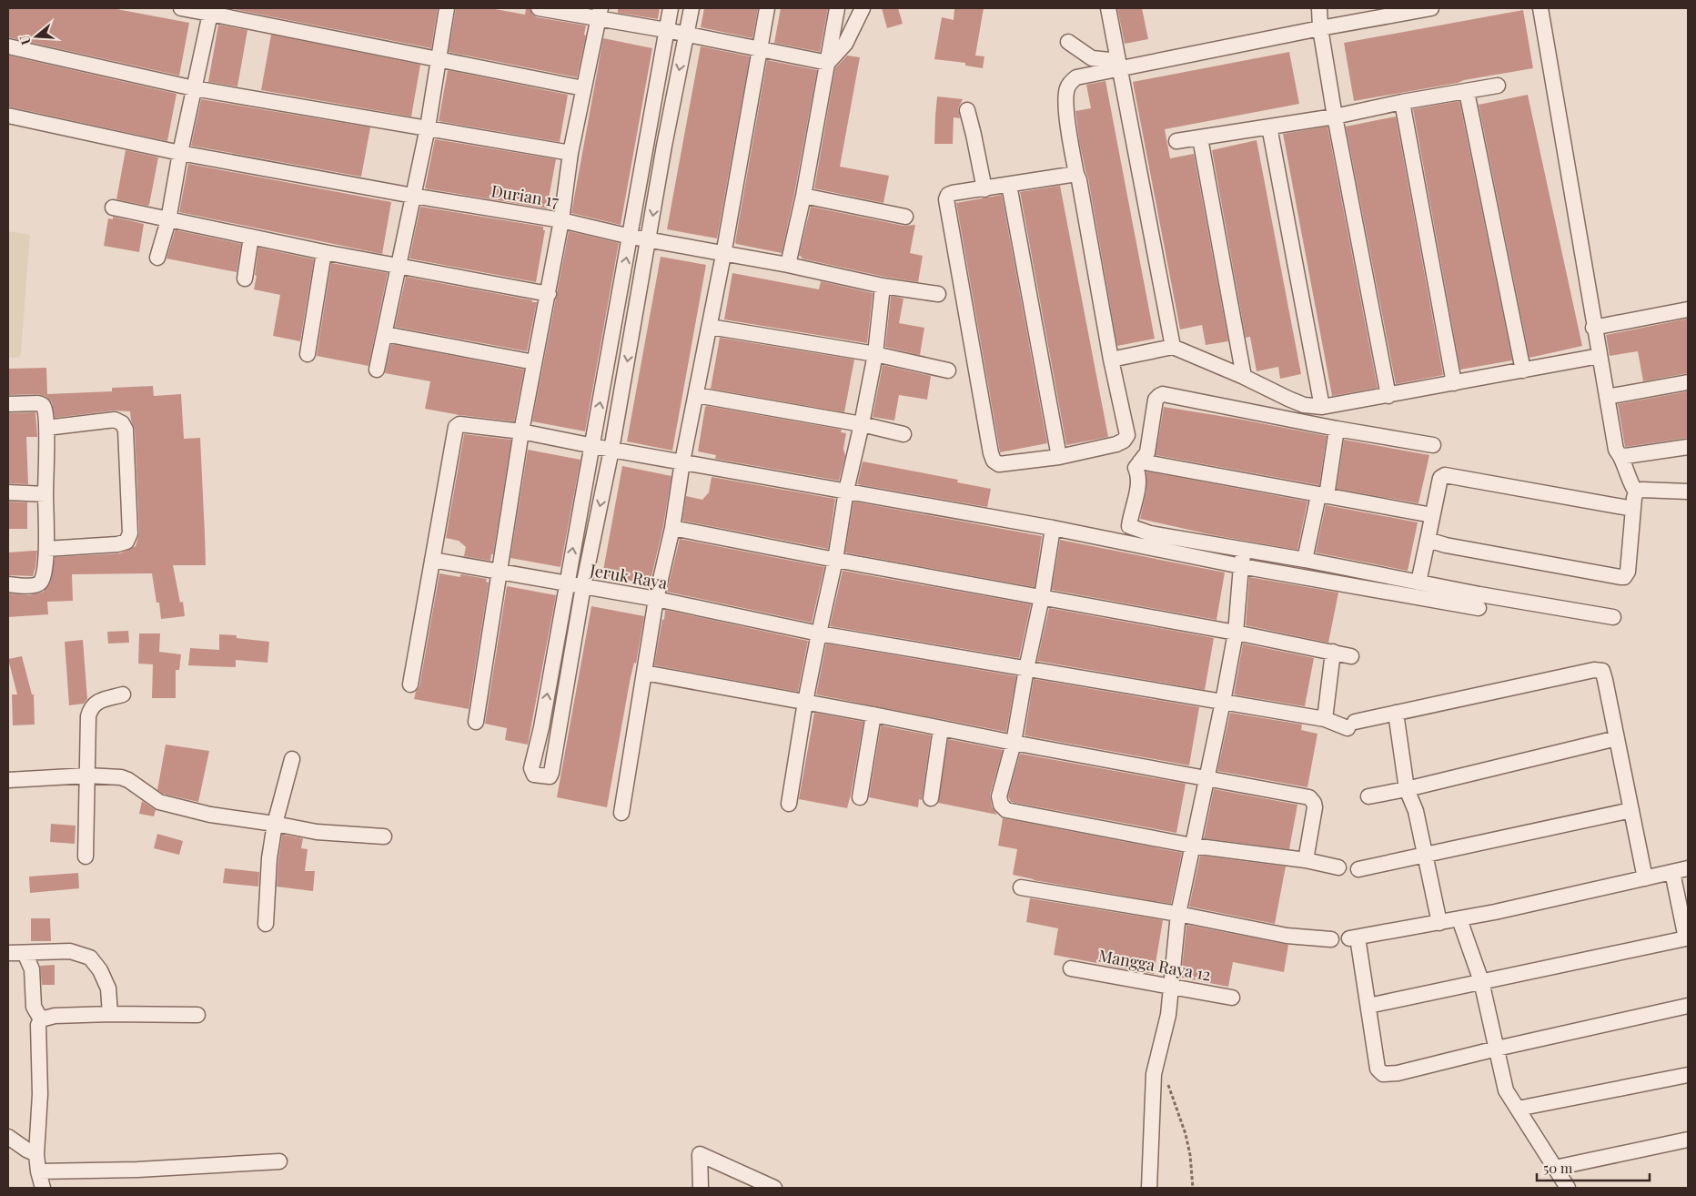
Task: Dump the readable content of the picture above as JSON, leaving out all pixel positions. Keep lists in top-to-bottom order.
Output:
{
  "streets": {
    "street": ["Durian 17", "Jeruk Raya", "Mangga Raya 12"]
  },
  "scale_bar": "50 m",
  "north": "left"
}
